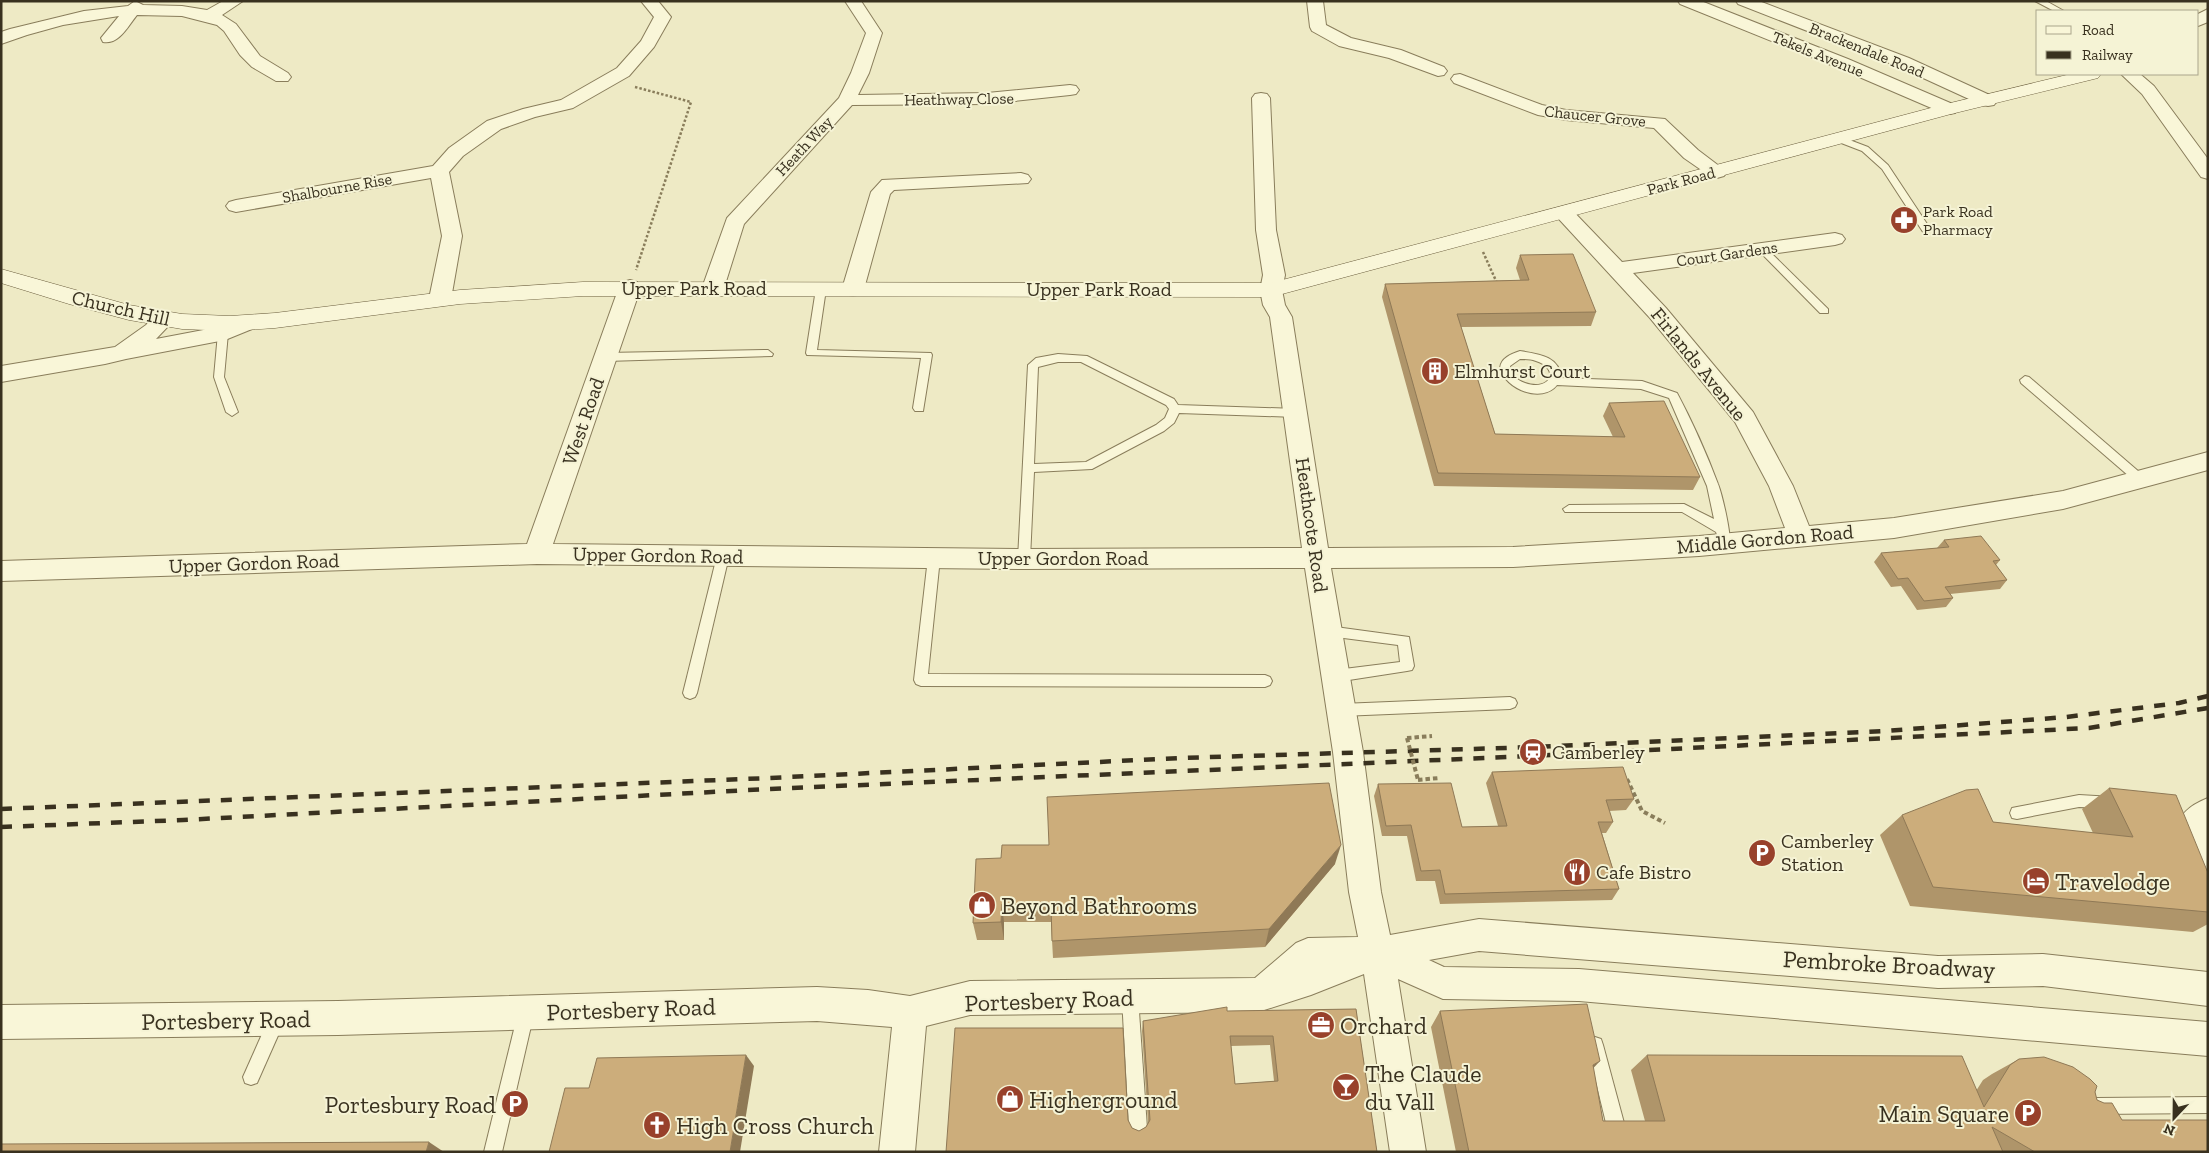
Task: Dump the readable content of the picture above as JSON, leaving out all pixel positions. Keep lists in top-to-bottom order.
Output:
{
  "streets": {
    "street": [
      "Brackendale Road",
      "Tekels Avenue",
      "Heathway Close",
      "Chaucer Grove",
      "Heath Way",
      "Park Road",
      "Shalbourne Rise",
      "Court Gardens",
      "Upper Park Road",
      "Church Hill",
      "Firlands Avenue",
      "West Road",
      "Heathcote Road",
      "Middle Gordon Road",
      "Upper Gordon Road",
      "Pembroke Broadway",
      "Portesbery Road"
    ]
  },
  "crossings": [
    ["Brackendale Road", "Park Road"],
    ["Tekels Avenue", "Park Road"],
    ["Heathway Close", "Heath Way"],
    ["Chaucer Grove", "Park Road"],
    ["Heath Way", "Upper Park Road"],
    ["Park Road", "Upper Park Road"],
    ["Park Road", "Firlands Avenue"],
    ["Park Road", "Heathcote Road"],
    ["Court Gardens", "Firlands Avenue"],
    ["Upper Park Road", "Church Hill"],
    ["Upper Park Road", "West Road"],
    ["Upper Park Road", "Heathcote Road"],
    ["Firlands Avenue", "Middle Gordon Road"],
    ["West Road", "Upper Gordon Road"],
    ["Heathcote Road", "Middle Gordon Road"],
    ["Heathcote Road", "Upper Gordon Road"],
    ["Heathcote Road", "Pembroke Broadway"],
    ["Heathcote Road", "Portesbery Road"],
    ["Middle Gordon Road", "Upper Gordon Road"],
    ["Pembroke Broadway", "Portesbery Road"]
  ],
  "places": {
    "pharmacy": ["Park Road Pharmacy"],
    "building": ["Elmhurst Court"],
    "station": ["Camberley"],
    "parking": ["Camberley Station", "Portesbury Road", "Main Square"],
    "restaurant": ["Cafe Bistro"],
    "hotel": ["Travelodge"],
    "shop": ["Beyond Bathrooms", "Higherground"],
    "office": ["Orchard"],
    "bar": ["The Claude du Vall"],
    "church": ["High Cross Church"]
  },
  "legend": ["Road", "Railway"],
  "north": "bottom"
}
